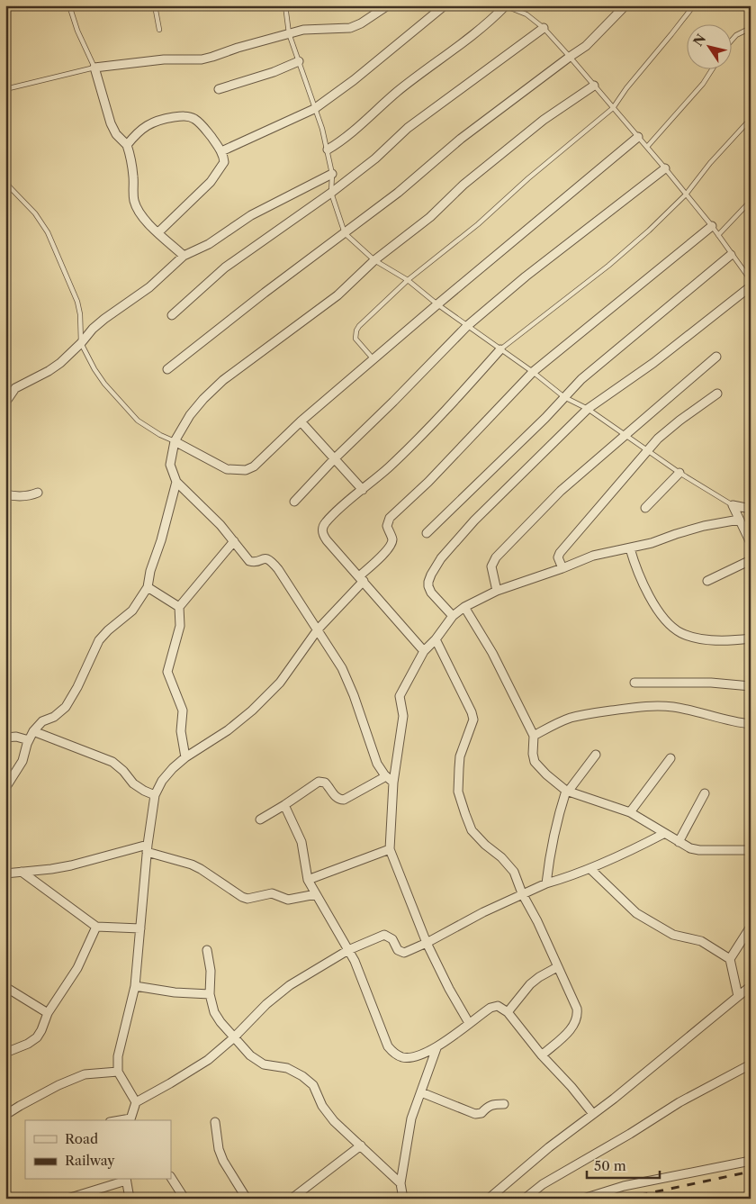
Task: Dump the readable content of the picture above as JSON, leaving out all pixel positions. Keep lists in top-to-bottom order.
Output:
{
  "legend": ["Road", "Railway"],
  "scale_bar": "50 m",
  "north": "top left"
}
